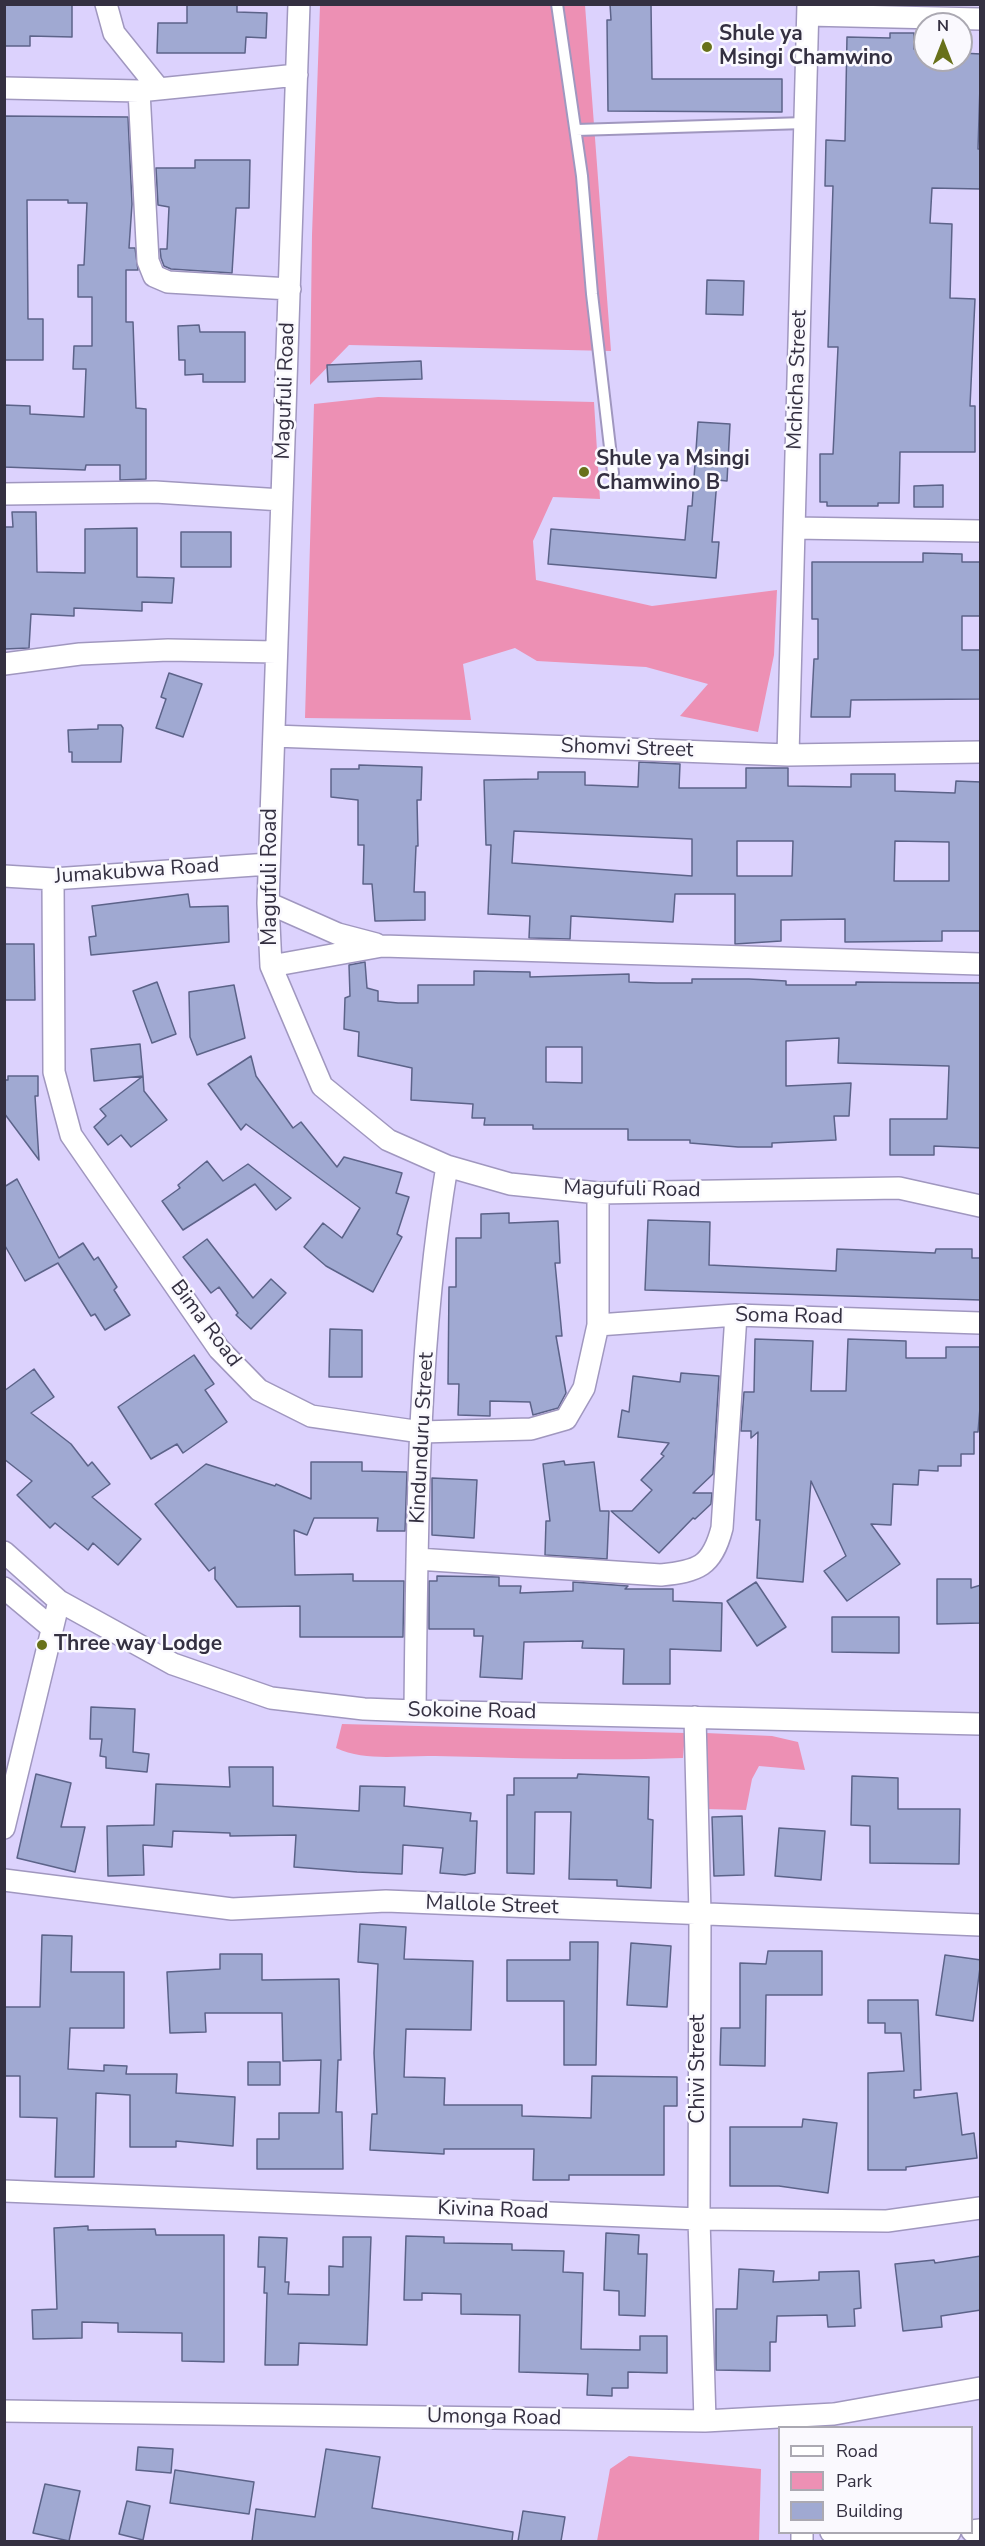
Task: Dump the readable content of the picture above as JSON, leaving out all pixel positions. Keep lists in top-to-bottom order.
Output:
{
  "streets": {
    "street": [
      "Mchicha Street",
      "Magufuli Road",
      "Shomvi Street",
      "Jumakubwa Road",
      "Soma Road",
      "Bima Road",
      "Kindunduru Street",
      "Sokoine Road",
      "Mallole Street",
      "Chivi Street",
      "Kivina Road",
      "Umonga Road"
    ]
  },
  "crossings": [
    ["Mchicha Street", "Shomvi Street"],
    ["Magufuli Road", "Shomvi Street"],
    ["Magufuli Road", "Jumakubwa Road"],
    ["Magufuli Road", "Bima Road"],
    ["Magufuli Road", "Kindunduru Street"],
    ["Jumakubwa Road", "Bima Road"],
    ["Soma Road", "Bima Road"],
    ["Bima Road", "Kindunduru Street"],
    ["Kindunduru Street", "Sokoine Road"],
    ["Sokoine Road", "Chivi Street"],
    ["Mallole Street", "Chivi Street"],
    ["Chivi Street", "Kivina Road"],
    ["Chivi Street", "Umonga Road"]
  ],
  "places": ["Shule ya Msingi Chamwino", "Shule ya Msingi Chamwino B", "Three way Lodge"],
  "legend": ["Road", "Park", "Building"],
  "north": "top"
}
